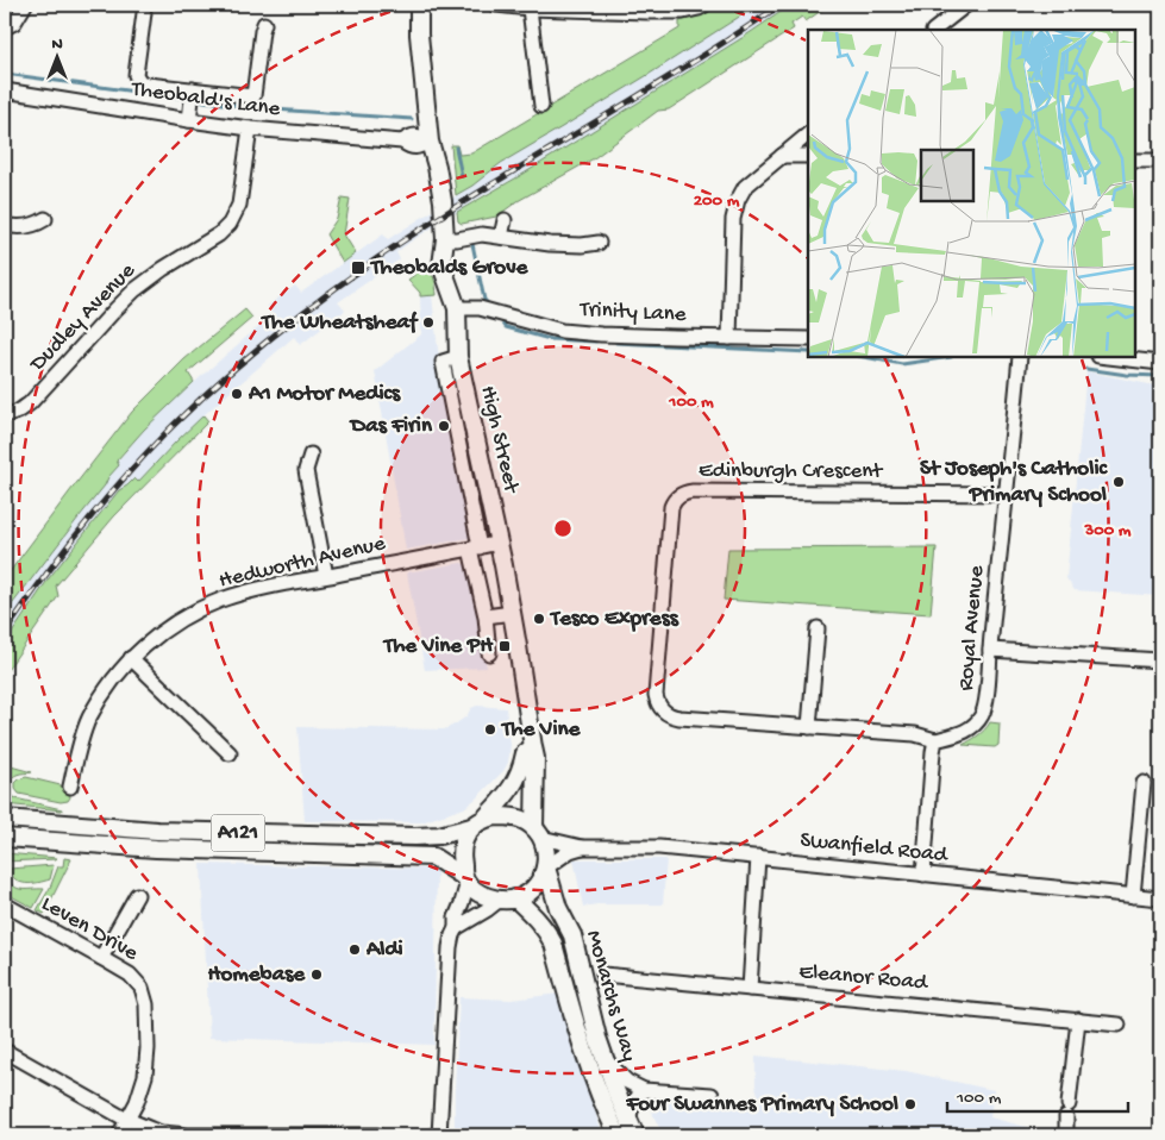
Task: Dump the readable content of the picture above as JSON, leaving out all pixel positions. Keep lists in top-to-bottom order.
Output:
{
  "streets": {
    "main road": ["High Street", "A121", "Monarchs Way"],
    "street": [
      "Theobald's Lane",
      "Trinity Lane",
      "Dudley Avenue",
      "Edinburgh Crescent",
      "Hedworth Avenue",
      "Royal Avenue",
      "Swanfield Road",
      "Leven Drive",
      "Eleanor Road"
    ]
  },
  "crossings": [
    ["Theobald's Lane", "Dudley Avenue"],
    ["Theobald's Lane", "High Street"],
    ["Trinity Lane", "High Street"],
    ["High Street", "Hedworth Avenue"],
    ["High Street", "A121"],
    ["High Street", "Swanfield Road"],
    ["High Street", "Monarchs Way"],
    ["Edinburgh Crescent", "Royal Avenue"],
    ["A121", "Swanfield Road"],
    ["A121", "Monarchs Way"],
    ["Swanfield Road", "Monarchs Way"]
  ],
  "places": {
    "transit": ["Theobalds Grove", "The Vine PH"],
    "other": [
      "The Wheatsheaf",
      "A1 Motor Medics",
      "Das Firin",
      "St Joseph's Catholic Primary School",
      "Tesco Express",
      "The Vine",
      "Aldi",
      "Homebase",
      "Four Swannes Primary School"
    ]
  },
  "scale_bar": "100 m",
  "north": "top",
  "rings": ["200 m", "100 m", "300 m"]
}
